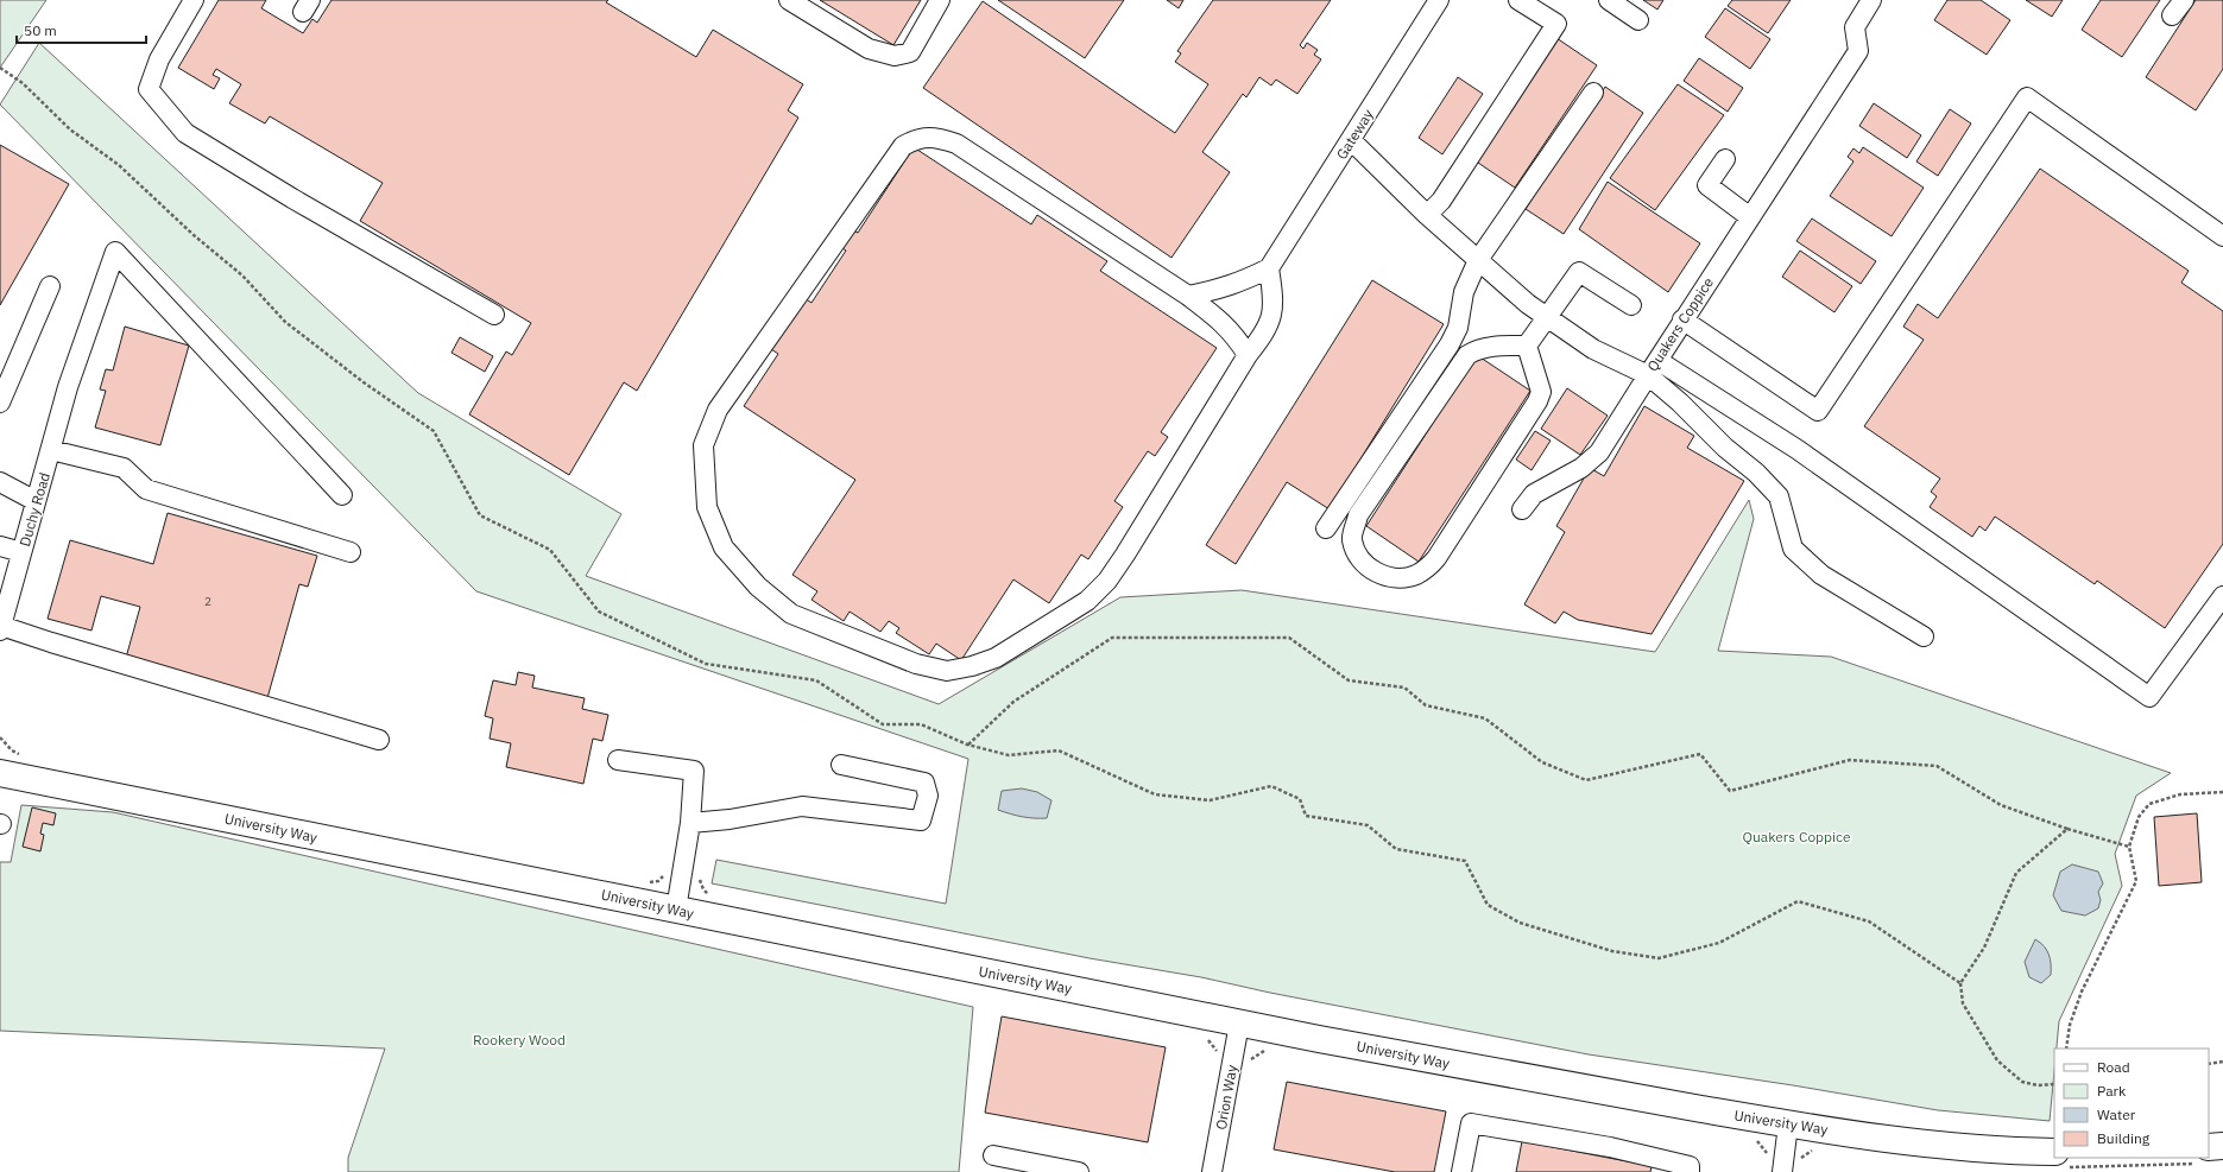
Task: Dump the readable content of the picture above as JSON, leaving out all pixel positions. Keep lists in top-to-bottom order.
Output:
{
  "streets": {
    "highway": ["University Way"],
    "street": [
      "Gateway",
      "Quakers Coppice",
      "Duchy Road",
      "Orion Way"
    ]
  },
  "crossings": [
    ["Gateway", "Quakers Coppice"],
    ["University Way", "Orion Way"]
  ],
  "parks": ["Quakers Coppice", "Rookery Wood"],
  "house_numbers": ["2"],
  "legend": [
    "Road",
    "Park",
    "Water",
    "Building"
  ],
  "scale_bar": "50 m"
}
